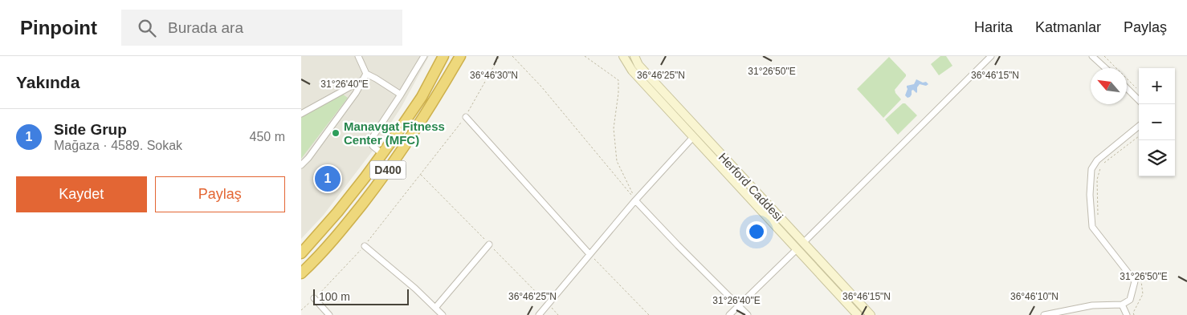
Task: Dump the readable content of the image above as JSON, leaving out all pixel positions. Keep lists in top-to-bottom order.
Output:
{
  "streets": {
    "highway": ["D400"],
    "main road": ["Herford Caddesi"]
  },
  "places": ["Manavgat Fitness Center (MFC)"],
  "scale_bar": "100 m",
  "north": "top left",
  "page": {
    "header": "Pinpoint",
    "search": "Burada ara",
    "nav": ["Harita", "Katmanlar", "Paylaş"],
    "heading": "Yakında",
    "map_buttons": ["+", "−"],
    "list": [
      {
        "mark": "1",
        "name": "Side Grup",
        "note": "Mağaza · 4589. Sokak",
        "value": "450 m"
      }
    ],
    "buttons": ["Kaydet", "Paylaş"],
    "pins": "1",
    "scale": "100 m"
  },
  "coordinates": [
    "31°26'50\"E",
    "36°46'30\"N",
    "36°46'25\"N",
    "36°46'15\"N",
    "31°26'40\"E",
    "36°46'10\"N"
  ]
}
